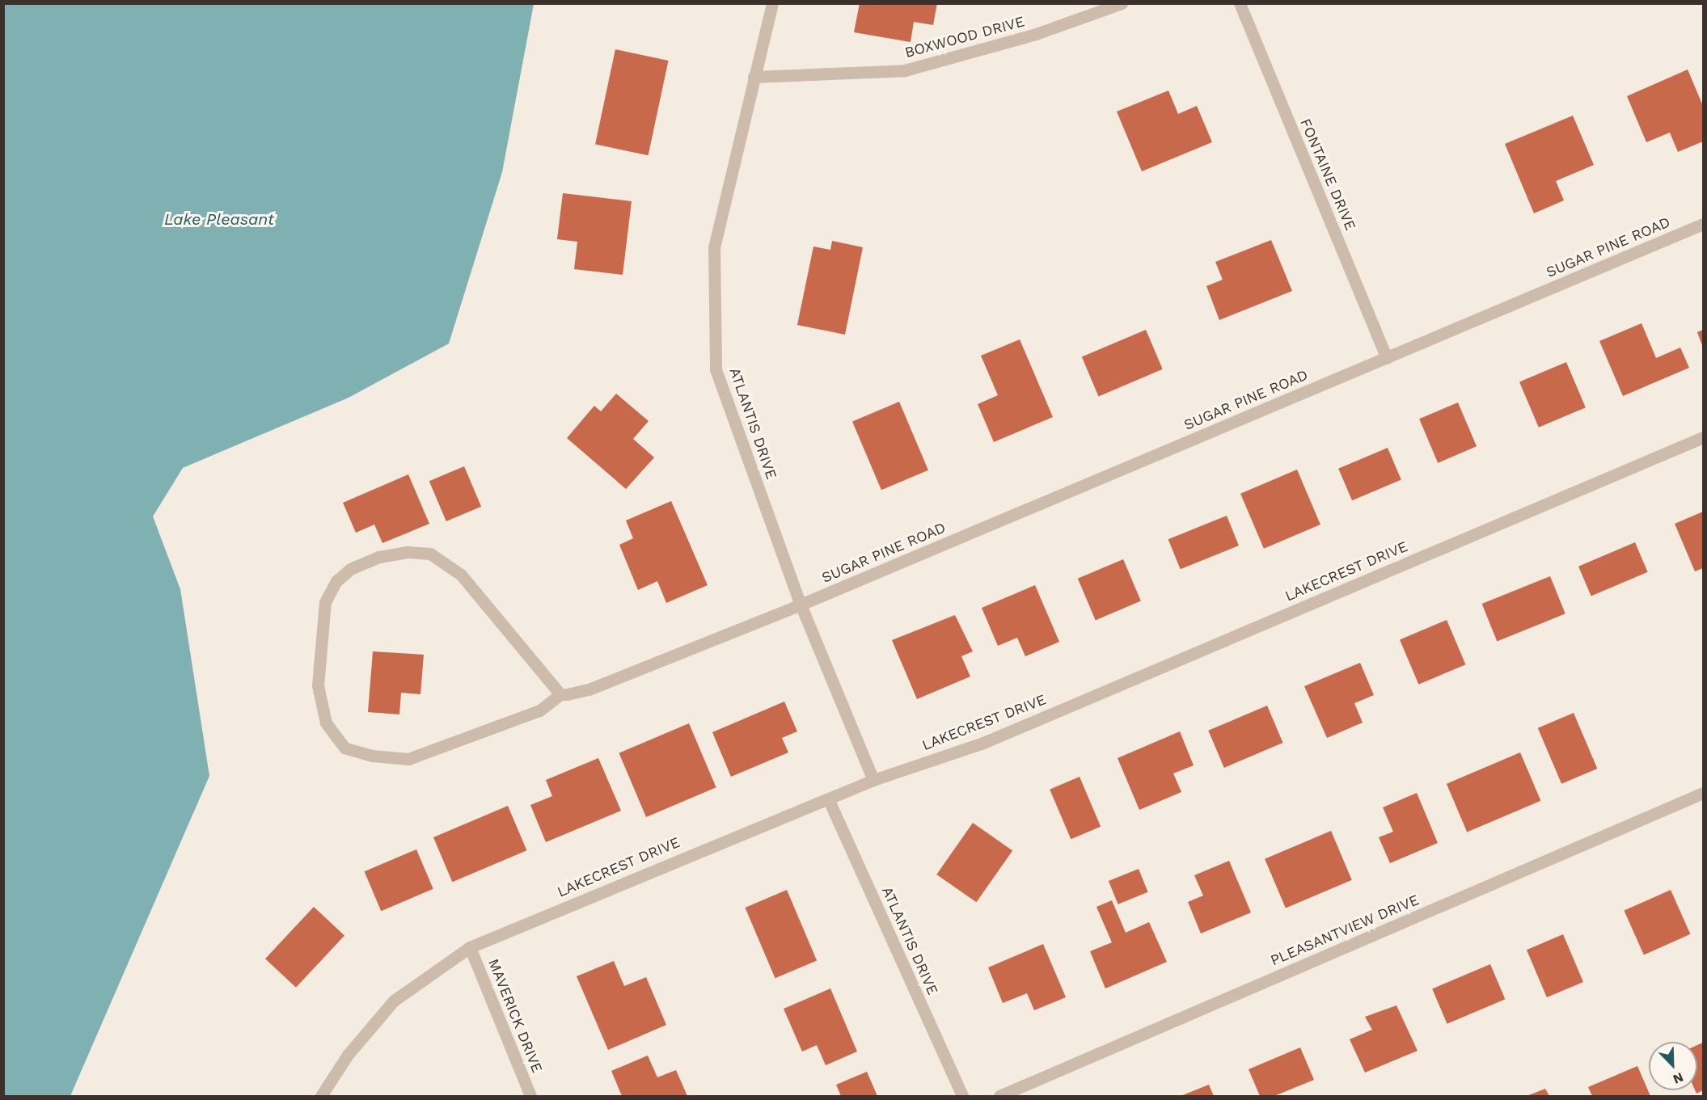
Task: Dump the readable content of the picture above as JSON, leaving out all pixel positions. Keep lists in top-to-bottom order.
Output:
{
  "streets": {
    "street": [
      "BOXWOOD DRIVE",
      "FONTAINE DRIVE",
      "SUGAR PINE ROAD",
      "ATLANTIS DRIVE",
      "LAKECREST DRIVE",
      "PLEASANTVIEW DRIVE",
      "MAVERICK DRIVE"
    ]
  },
  "crossings": [
    ["BOXWOOD DRIVE", "ATLANTIS DRIVE"],
    ["FONTAINE DRIVE", "SUGAR PINE ROAD"],
    ["SUGAR PINE ROAD", "ATLANTIS DRIVE"],
    ["ATLANTIS DRIVE", "LAKECREST DRIVE"],
    ["LAKECREST DRIVE", "MAVERICK DRIVE"]
  ],
  "water": ["Lake Pleasant"],
  "north": "bottom right"
}
